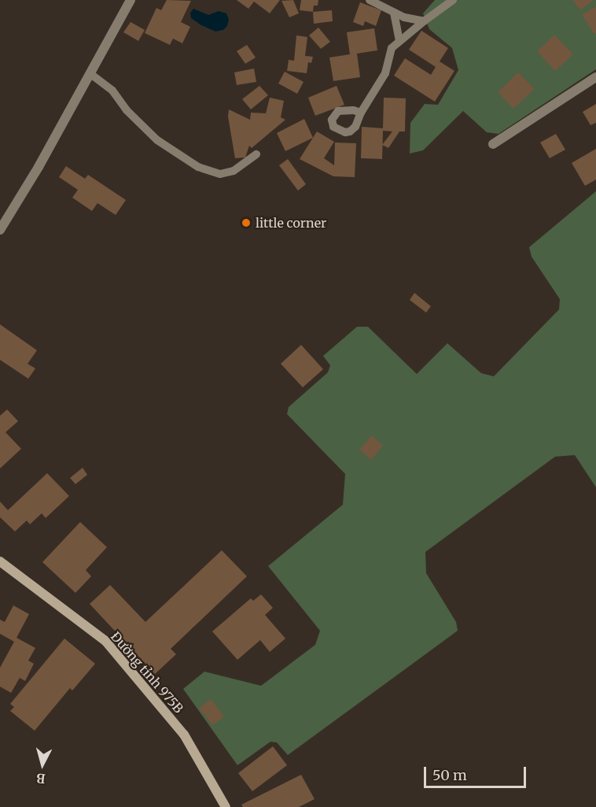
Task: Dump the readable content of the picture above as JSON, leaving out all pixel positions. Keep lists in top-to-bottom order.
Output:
{
  "streets": {
    "main road": ["Đường tỉnh 975B"]
  },
  "places": ["little corner"],
  "scale_bar": "50 m",
  "north": "bottom"
}
